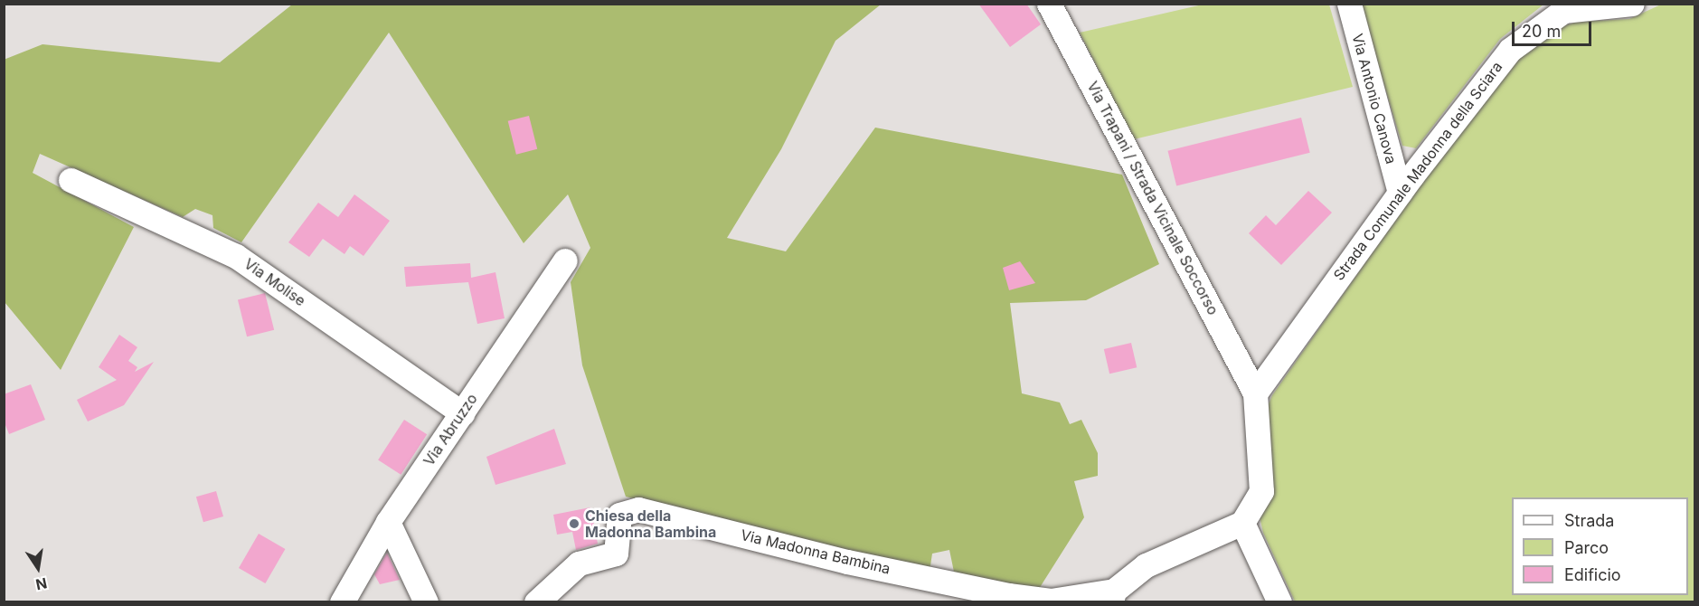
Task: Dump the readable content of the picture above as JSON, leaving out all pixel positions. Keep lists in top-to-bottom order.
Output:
{
  "streets": {
    "street": [
      "Via Antonio Canova",
      "Strada Comunale Madonna della Sciara",
      "Via Trapani / Strada Vicinale Soccorso",
      "Via Molise",
      "Via Abruzzo",
      "Via Madonna Bambina"
    ]
  },
  "crossings": [
    ["Via Antonio Canova", "Strada Comunale Madonna della Sciara"],
    ["Strada Comunale Madonna della Sciara", "Via Trapani / Strada Vicinale Soccorso"],
    ["Via Molise", "Via Abruzzo"]
  ],
  "places": ["Chiesa della Madonna Bambina"],
  "legend": ["Strada", "Parco", "Edificio"],
  "scale_bar": "20 m",
  "north": "bottom"
}
